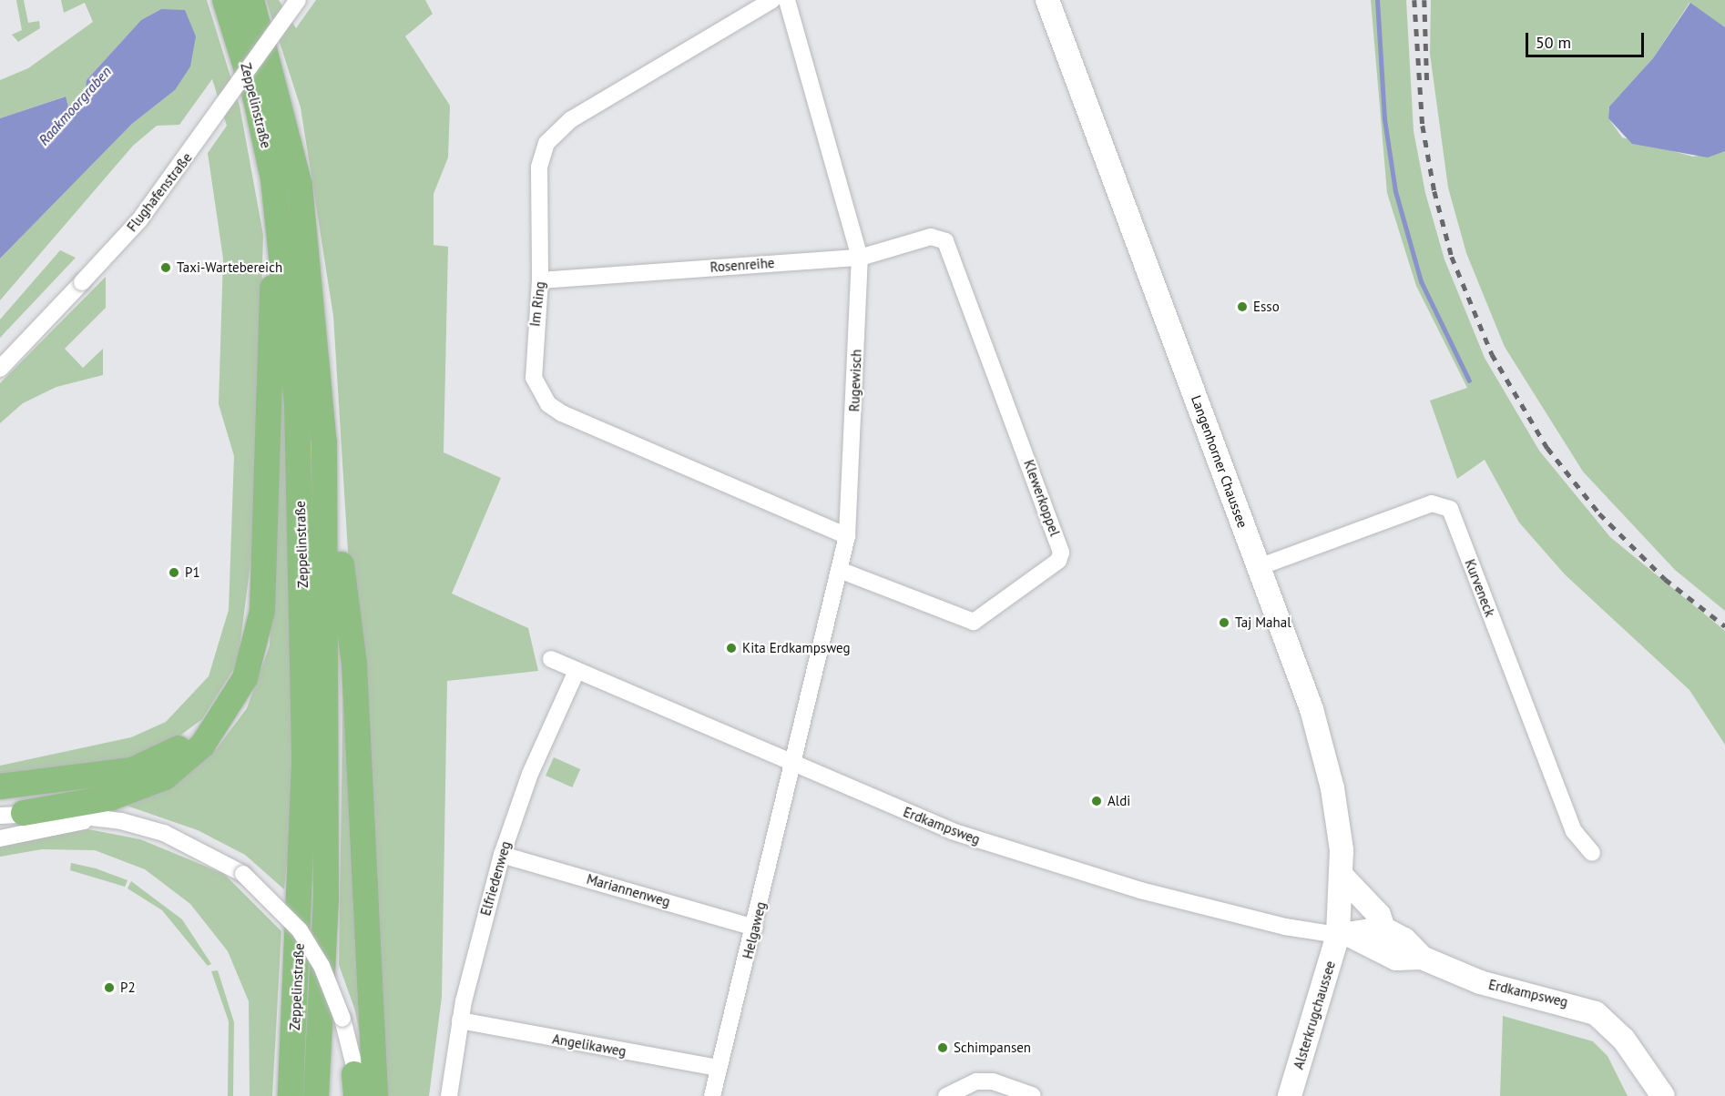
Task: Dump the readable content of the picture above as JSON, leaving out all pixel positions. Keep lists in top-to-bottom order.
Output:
{
  "streets": {
    "highway": ["Zeppelinstraße"],
    "main road": ["Langenhorner Chaussee", "Erdkampsweg", "Alsterkrugchaussee"],
    "street": [
      "Flughafenstraße",
      "Rosenreihe",
      "Im Ring",
      "Rugewisch",
      "Klewerkoppel",
      "Kurveneck",
      "Elfriedenweg",
      "Mariannenweg",
      "Helgaweg",
      "Angelikaweg"
    ]
  },
  "crossings": [
    ["Rosenreihe", "Im Ring"],
    ["Rosenreihe", "Rugewisch"],
    ["Rosenreihe", "Klewerkoppel"],
    ["Im Ring", "Rugewisch"],
    ["Rugewisch", "Klewerkoppel"],
    ["Rugewisch", "Erdkampsweg"],
    ["Rugewisch", "Helgaweg"],
    ["Langenhorner Chaussee", "Kurveneck"],
    ["Langenhorner Chaussee", "Erdkampsweg"],
    ["Langenhorner Chaussee", "Alsterkrugchaussee"],
    ["Erdkampsweg", "Elfriedenweg"],
    ["Erdkampsweg", "Helgaweg"],
    ["Erdkampsweg", "Alsterkrugchaussee"],
    ["Elfriedenweg", "Mariannenweg"],
    ["Elfriedenweg", "Angelikaweg"],
    ["Mariannenweg", "Helgaweg"],
    ["Helgaweg", "Angelikaweg"]
  ],
  "water": ["Raakmoorgraben"],
  "places": [
    "Taxi-Wartebereich",
    "Esso",
    "P1",
    "Taj Mahal",
    "Kita Erdkampsweg",
    "Aldi",
    "P2",
    "Schimpansen"
  ],
  "scale_bar": "50 m"
}
